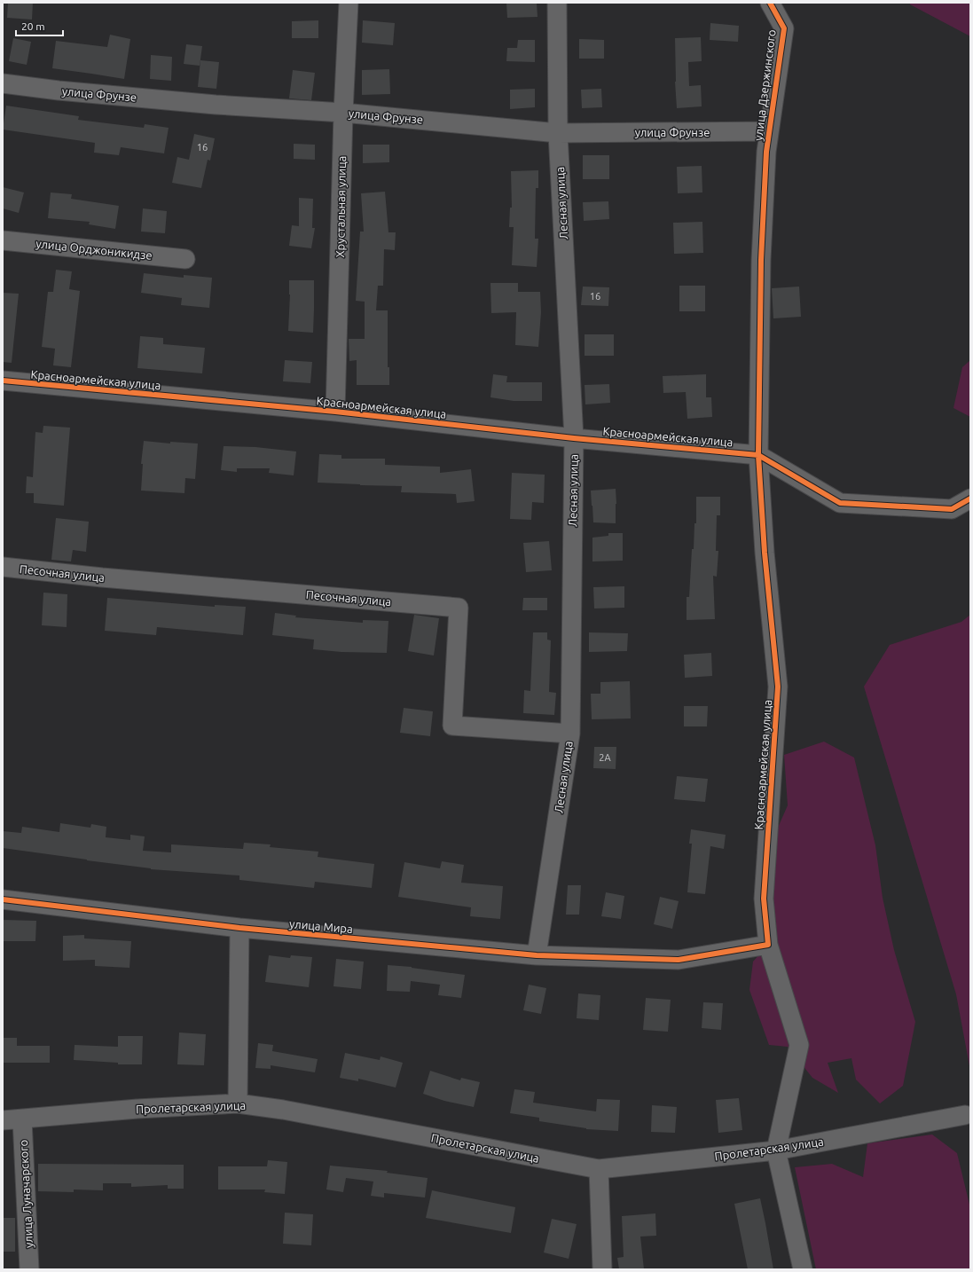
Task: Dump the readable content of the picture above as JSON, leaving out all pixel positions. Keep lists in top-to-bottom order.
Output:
{
  "streets": {
    "street": [
      "улица Дзержинского",
      "улица Фрунзе",
      "Лесная улица",
      "Хрустальная улица",
      "улица Орджоникидзе",
      "Красноармейская улица",
      "Песочная улица",
      "улица Мира",
      "Пролетарская улица",
      "улица Луначарского"
    ]
  },
  "crossings": [
    ["улица Дзержинского", "улица Фрунзе"],
    ["улица Дзержинского", "Красноармейская улица"],
    ["улица Фрунзе", "Лесная улица"],
    ["улица Фрунзе", "Хрустальная улица"],
    ["Лесная улица", "Красноармейская улица"],
    ["Лесная улица", "Песочная улица"],
    ["Лесная улица", "улица Мира"],
    ["Хрустальная улица", "Красноармейская улица"],
    ["Красноармейская улица", "улица Мира"],
    ["Красноармейская улица", "Пролетарская улица"],
    ["Пролетарская улица", "улица Луначарского"]
  ],
  "house_numbers": ["16", "16", "2А"],
  "scale_bar": "20 m"
}
